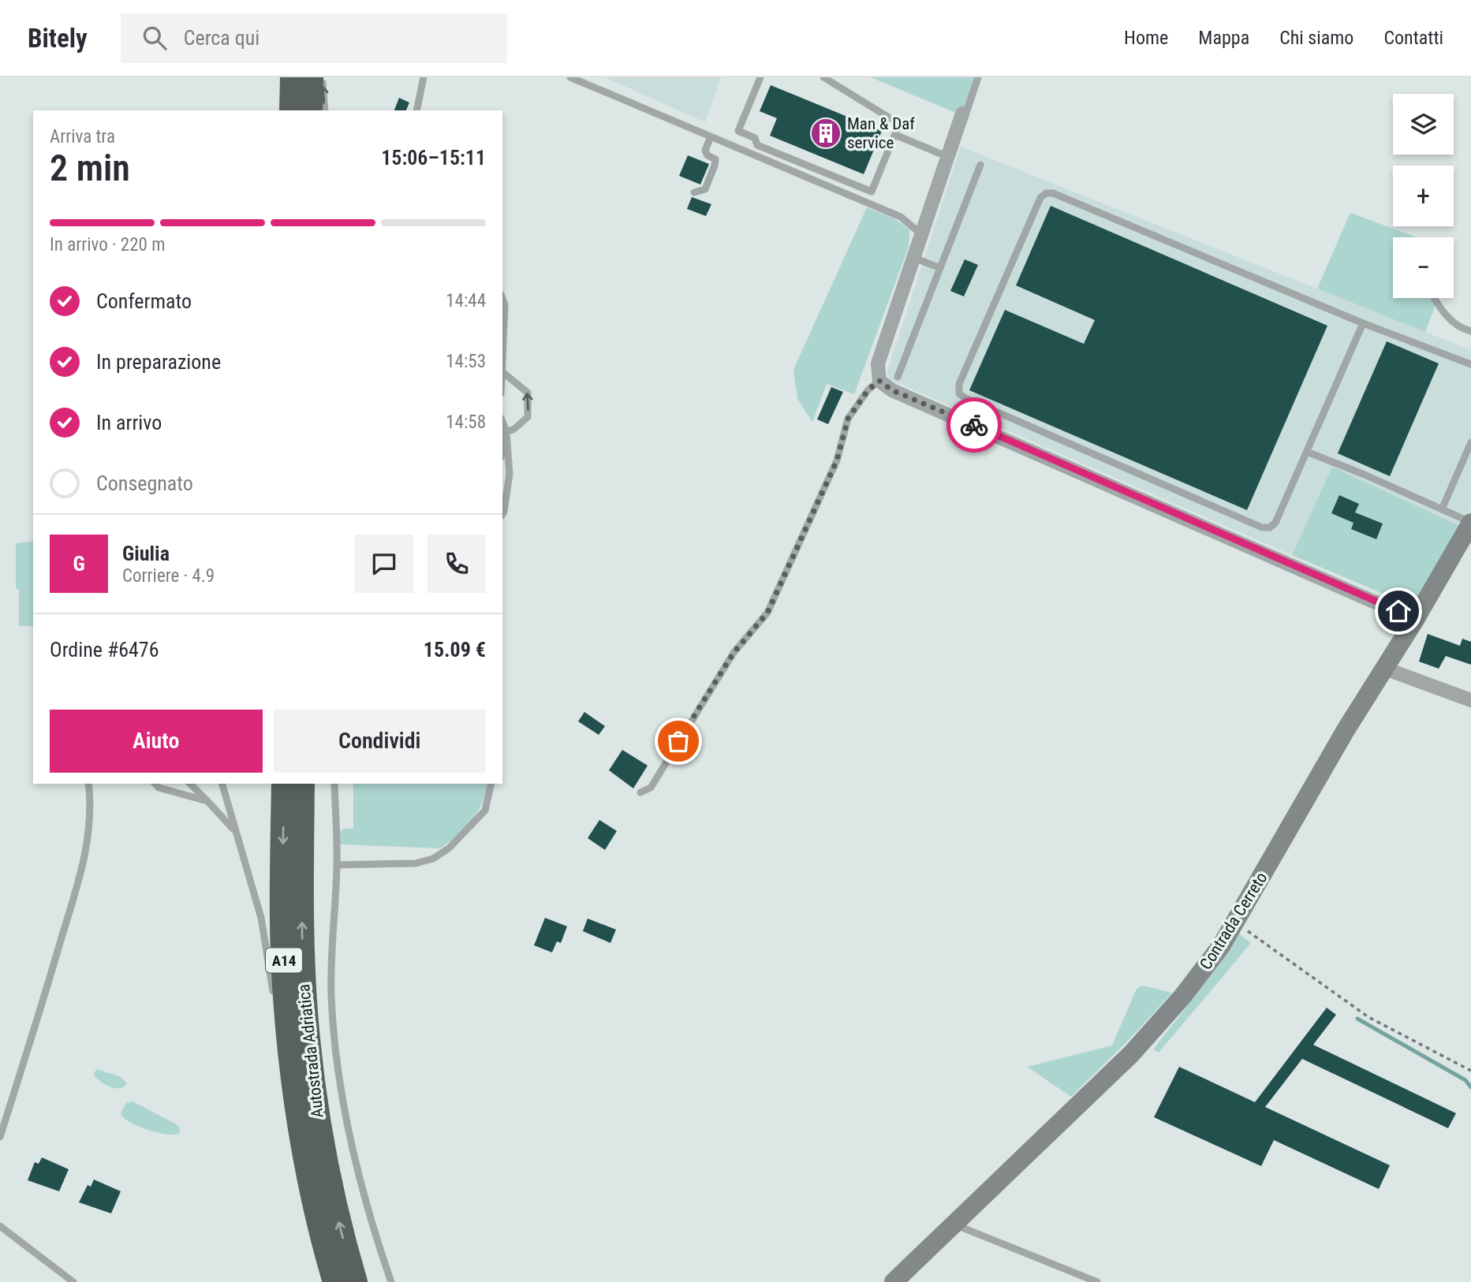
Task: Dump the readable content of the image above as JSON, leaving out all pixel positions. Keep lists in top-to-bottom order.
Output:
{
  "streets": {
    "highway": ["A14", "Autostrada Adriatica"],
    "main road": ["Contrada Cerreto"]
  },
  "places": {
    "building": ["Man & Daf service"]
  },
  "page": {
    "header": "Bitely",
    "search": "Cerca qui",
    "nav": [
      "Home",
      "Mappa",
      "Chi siamo",
      "Contatti"
    ],
    "map_buttons": ["+", "−"],
    "heading": ["2 min", "Arriva tra", "15:06–15:11"],
    "panel": [
      "Giulia",
      "Corriere · 4.9",
      "Ordine #6476",
      "15.09 €"
    ],
    "bar": "In arrivo · 220 m",
    "list": [
      ["Confermato", "14:44"],
      ["In preparazione", "14:53"],
      ["In arrivo", "14:58"],
      "Consegnato"
    ],
    "round": "G",
    "buttons": ["Aiuto", "Condividi"]
  }
}
